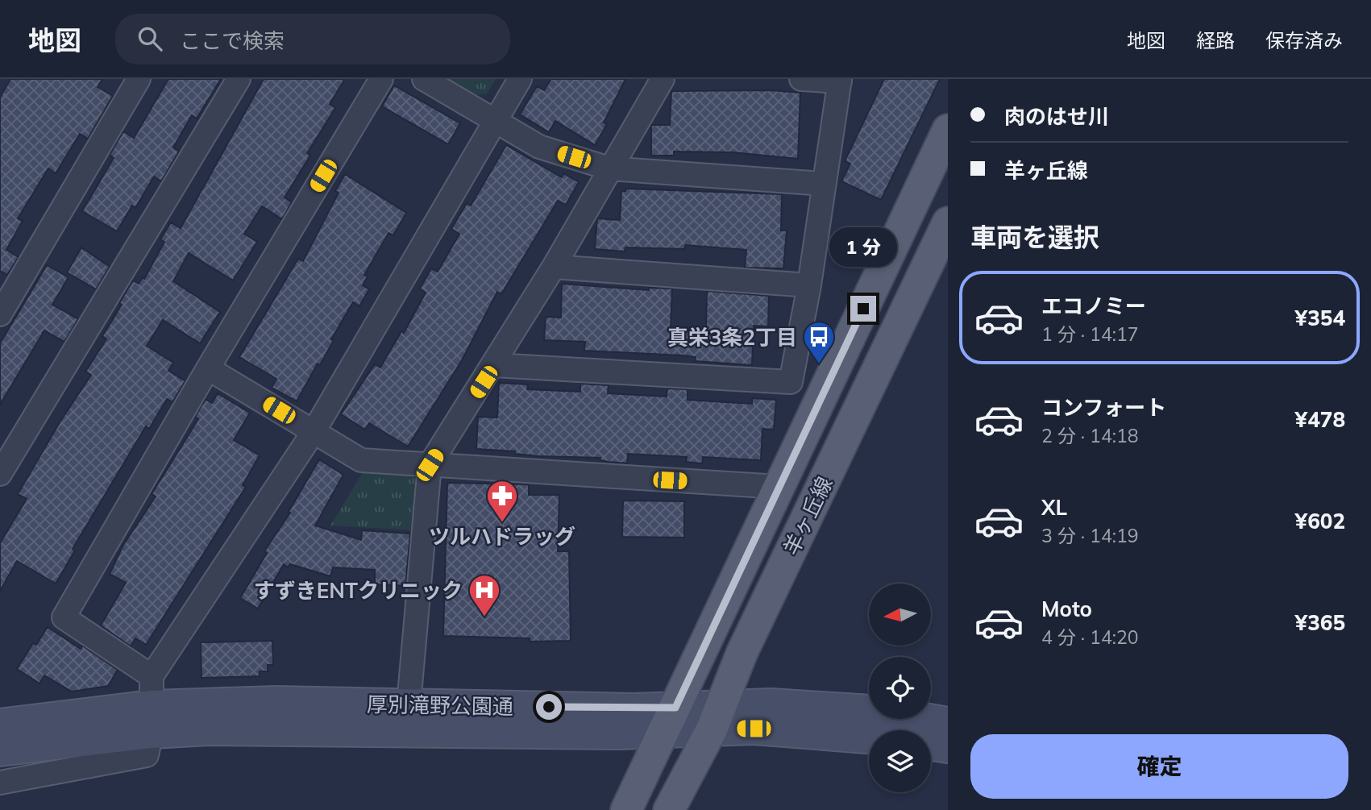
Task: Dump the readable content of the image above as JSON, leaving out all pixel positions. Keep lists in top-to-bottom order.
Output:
{
  "streets": {
    "main road": ["羊ヶ丘線", "厚別滝野公園通"]
  },
  "crossings": [
    ["羊ヶ丘線", "厚別滝野公園通"]
  ],
  "places": {
    "bus stop": ["真栄3条2丁目"],
    "pharmacy": ["ツルハドラッグ"],
    "hospital": ["すずきENTクリニック"]
  },
  "north": "left",
  "page": {
    "header": "地図",
    "search": "ここで検索",
    "nav": ["地図", "経路", "保存済み"],
    "banner": ["肉のはせ川", "羊ヶ丘線"],
    "heading": "車両を選択",
    "bubble": "1 分",
    "list": [
      {
        "name": "エコノミー",
        "note": "1 分 · 14:17",
        "value": "¥354"
      },
      {
        "name": "コンフォート",
        "note": "2 分 · 14:18",
        "value": "¥478"
      },
      {
        "name": "XL",
        "note": "3 分 · 14:19",
        "value": "¥602"
      },
      {
        "name": "Moto",
        "note": "4 分 · 14:20",
        "value": "¥365"
      }
    ],
    "buttons": "確定"
  }
}
